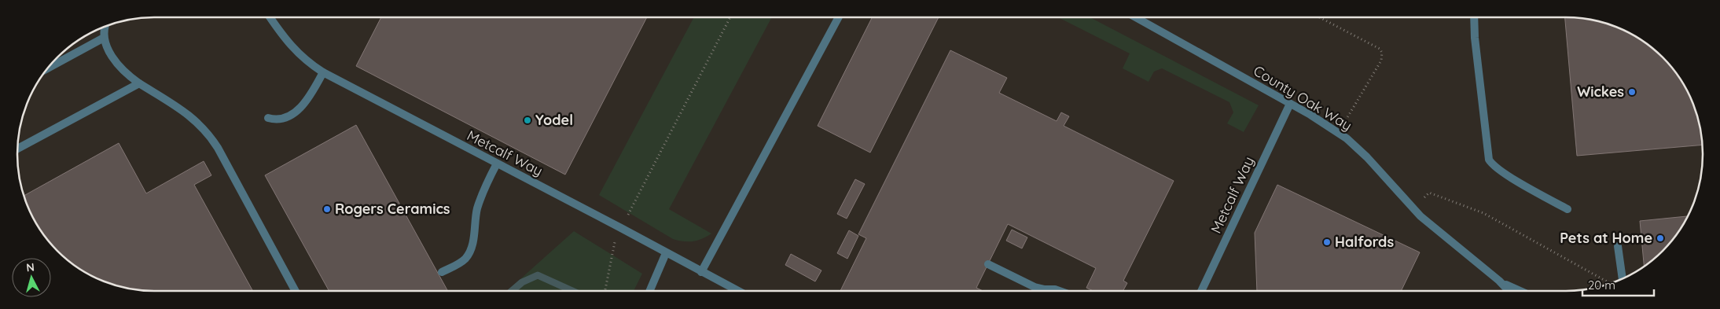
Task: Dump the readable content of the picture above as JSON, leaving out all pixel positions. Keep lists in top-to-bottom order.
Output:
{
  "streets": {
    "street": ["County Oak Way", "Metcalf Way"]
  },
  "crossings": [
    ["County Oak Way", "Metcalf Way"]
  ],
  "places": [
    "Wickes",
    "Yodel",
    "Rogers Ceramics",
    "Pets at Home",
    "Halfords"
  ],
  "scale_bar": "20 m",
  "north": "top"
}
